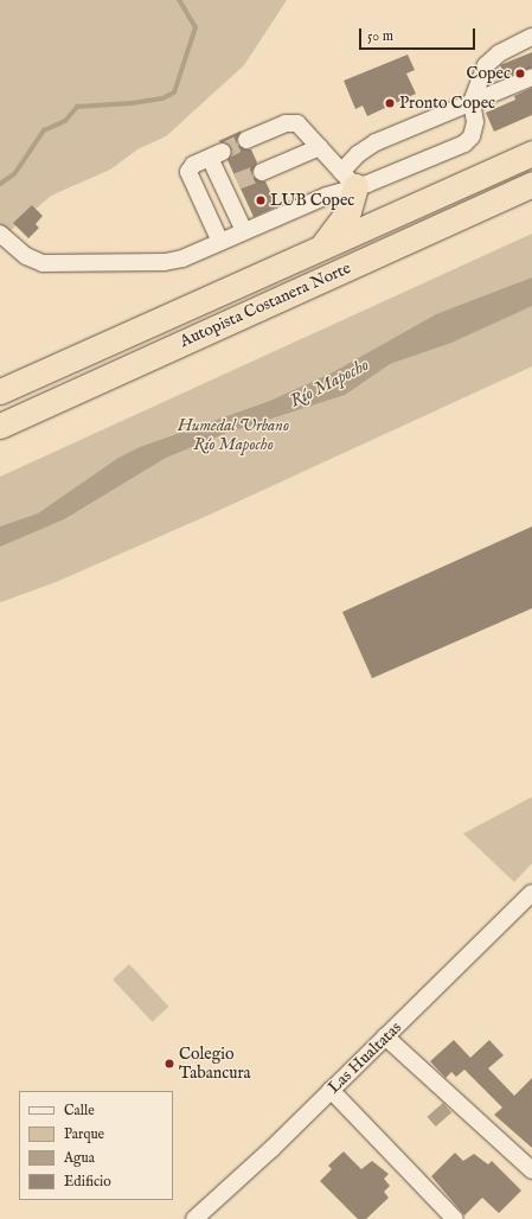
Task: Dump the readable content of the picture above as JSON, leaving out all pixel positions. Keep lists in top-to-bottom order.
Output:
{
  "streets": {
    "highway": ["Autopista Costanera Norte"],
    "street": ["Las Hualtatas"]
  },
  "water": ["Río Mapocho"],
  "parks": ["Humedal Urbano Río Mapocho"],
  "places": [
    "Copec",
    "Pronto Copec",
    "LUB Copec",
    "Colegio Tabancura"
  ],
  "legend": [
    "Calle",
    "Parque",
    "Agua",
    "Edificio"
  ],
  "scale_bar": "50 m"
}
